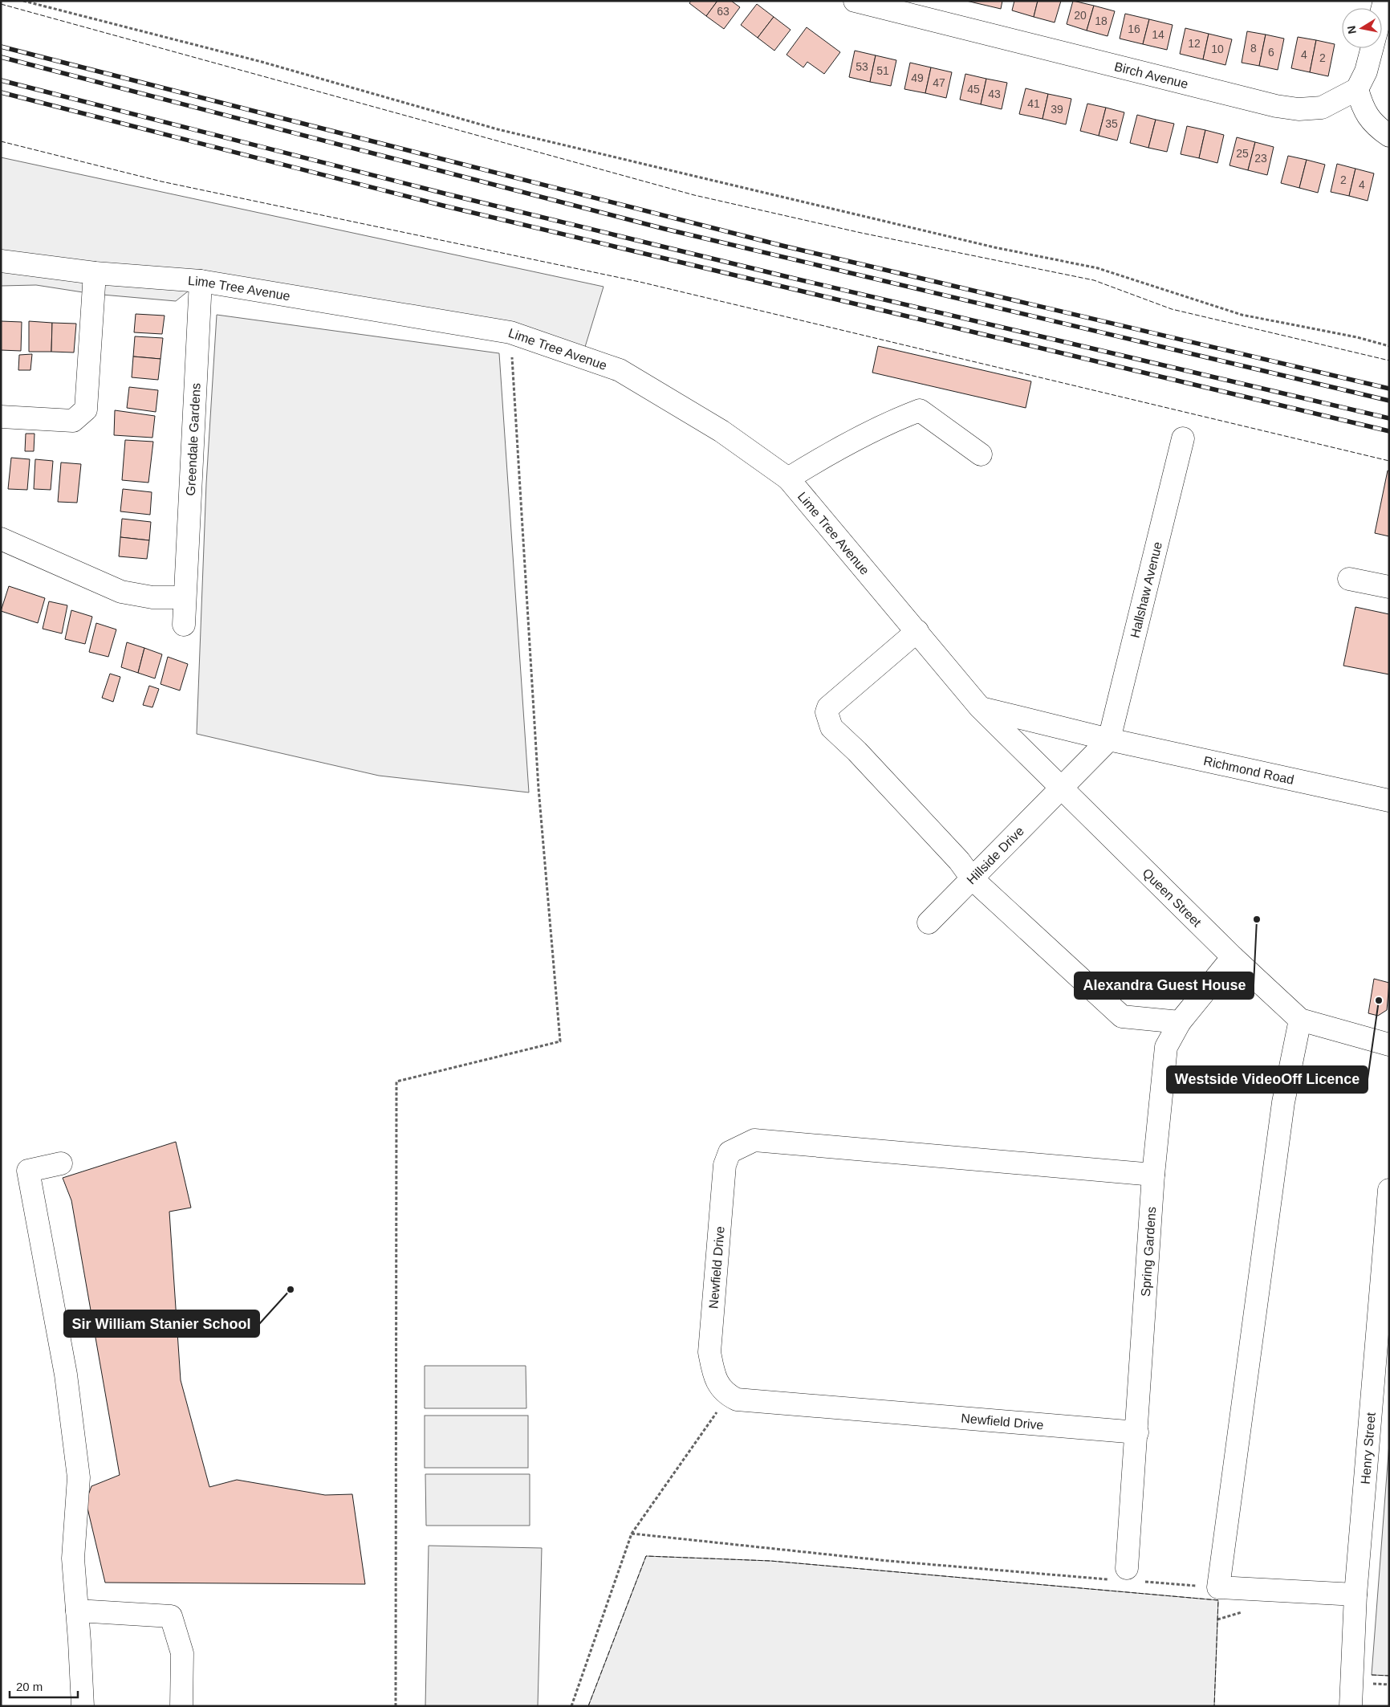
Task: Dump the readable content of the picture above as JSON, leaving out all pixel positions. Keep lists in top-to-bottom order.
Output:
{
  "streets": {
    "street": [
      "Birch Avenue",
      "Lime Tree Avenue",
      "Greendale Gardens",
      "Hallshaw Avenue",
      "Richmond Road",
      "Hillside Drive",
      "Queen Street",
      "Spring Gardens",
      "Newfield Drive",
      "Henry Street"
    ]
  },
  "crossings": [
    ["Lime Tree Avenue", "Greendale Gardens"],
    ["Lime Tree Avenue", "Richmond Road"],
    ["Lime Tree Avenue", "Queen Street"],
    ["Hallshaw Avenue", "Richmond Road"],
    ["Richmond Road", "Queen Street"],
    ["Hillside Drive", "Queen Street"],
    ["Queen Street", "Spring Gardens"],
    ["Spring Gardens", "Newfield Drive"]
  ],
  "places": ["Alexandra Guest House", "Westside VideoOff Licence", "Sir William Stanier School"],
  "house_numbers": [
    "63",
    "20",
    "18",
    "16",
    "14",
    "12",
    "8",
    "10",
    "6",
    "4",
    "2",
    "53",
    "51",
    "49",
    "47",
    "45",
    "43",
    "41",
    "39",
    "35",
    "25",
    "23",
    "2",
    "4"
  ],
  "scale_bar": "20 m",
  "north": "left"
}
